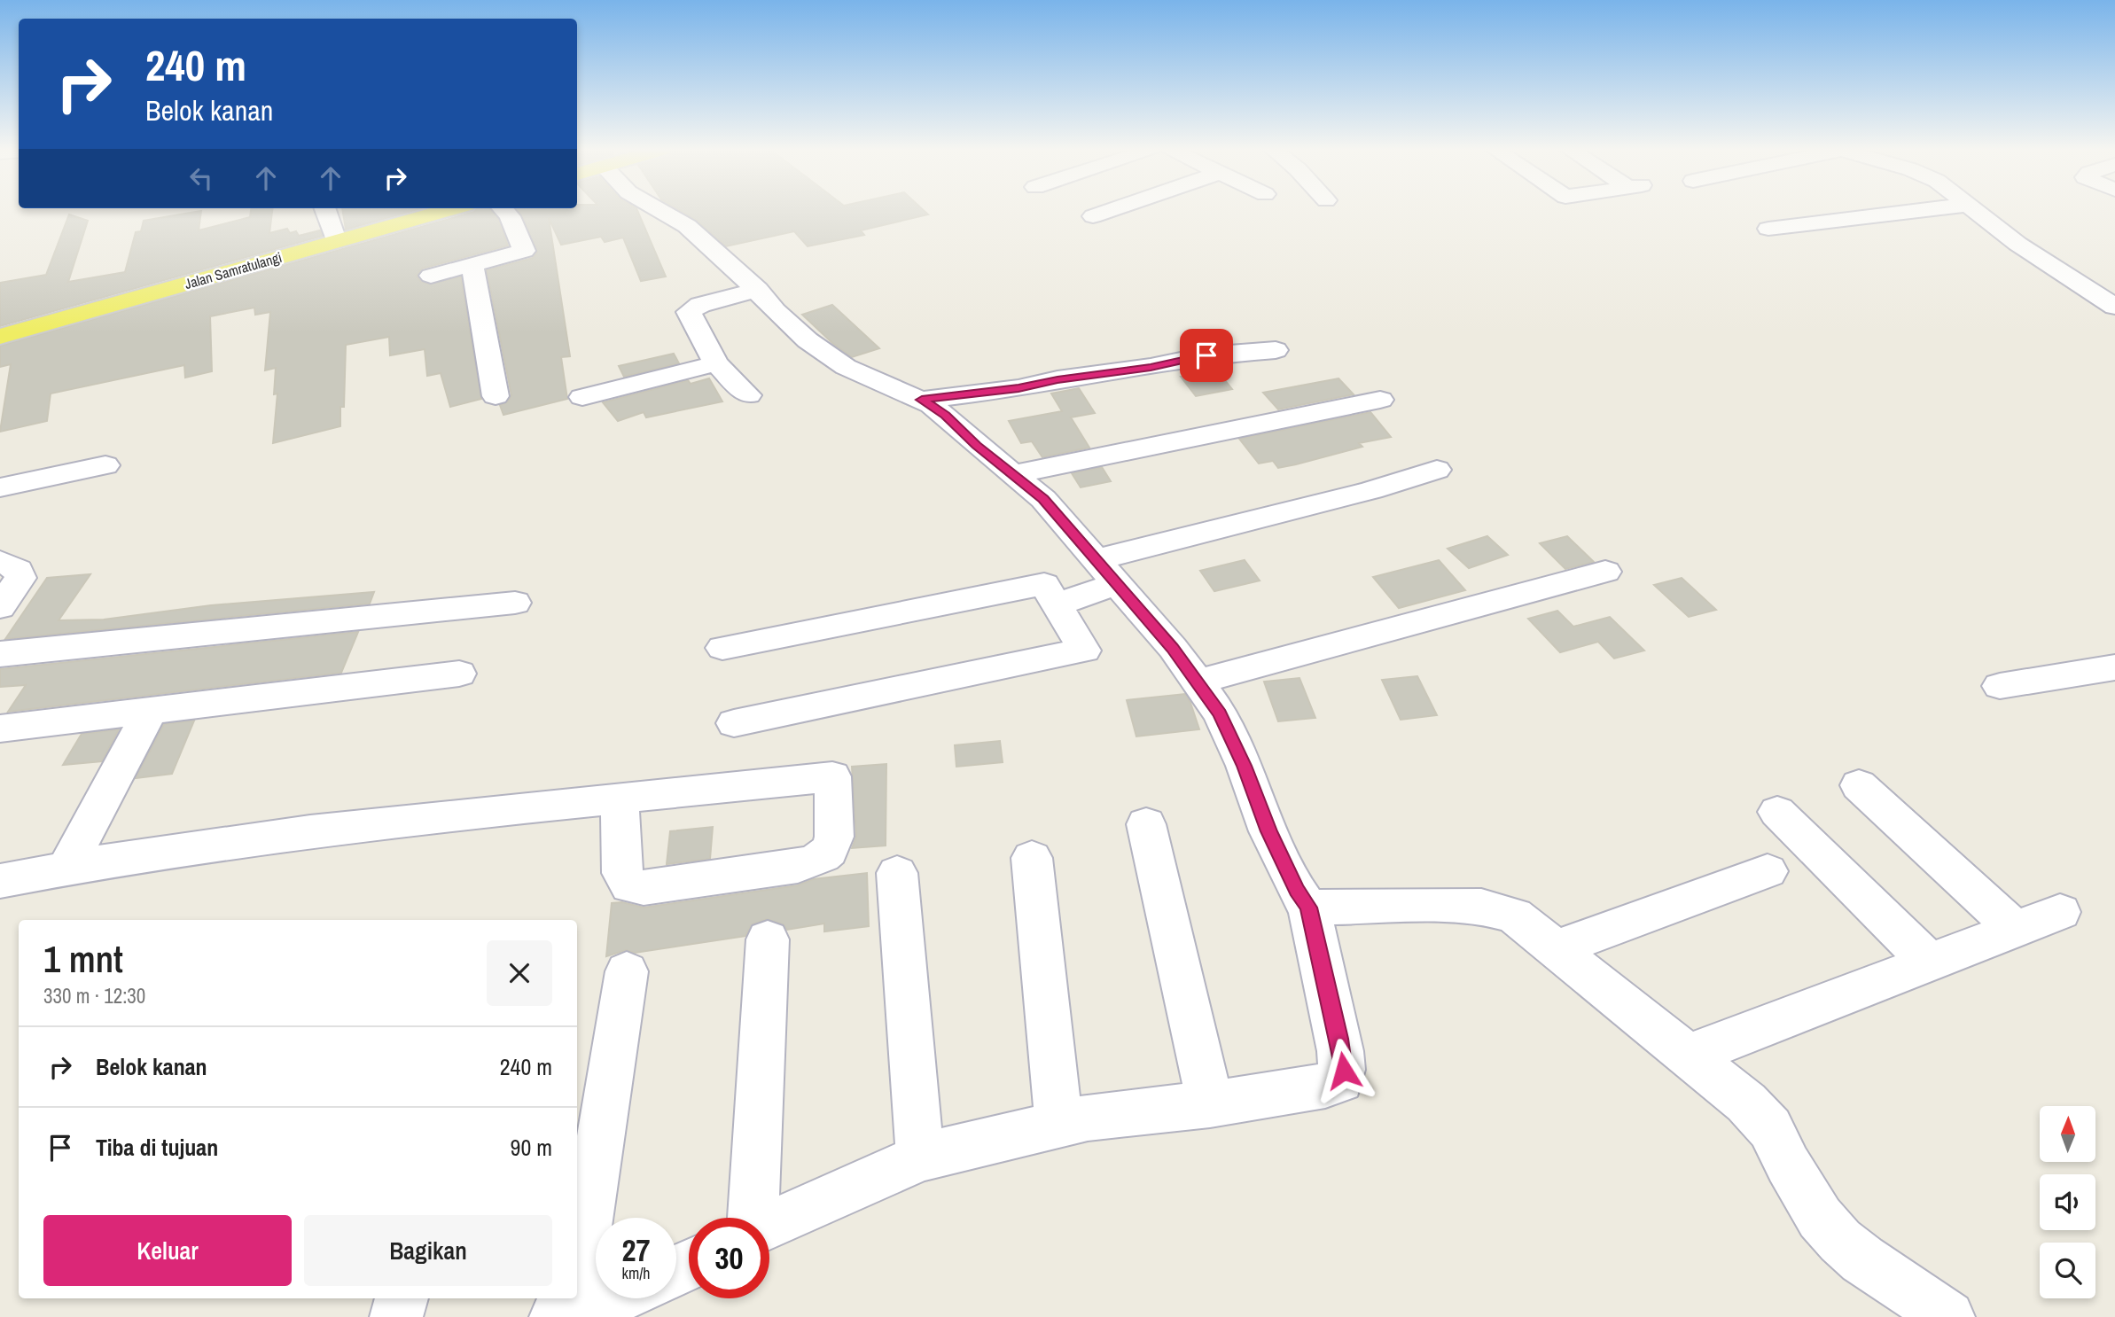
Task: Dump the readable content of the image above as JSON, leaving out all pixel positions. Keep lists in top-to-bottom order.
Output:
{
  "streets": {
    "main road": ["Jalan Samratulangi"]
  },
  "north": "top",
  "page": {
    "turn": ["240 m", "Belok kanan"],
    "heading": ["1 mnt", "330 m · 12:30"],
    "list": [
      {
        "name": "Belok kanan",
        "value": "240 m"
      },
      {
        "name": "Tiba di tujuan",
        "value": "90 m"
      }
    ],
    "buttons": ["Keluar", "Bagikan"],
    "speed": "27 km/h",
    "limit": "30"
  }
}
